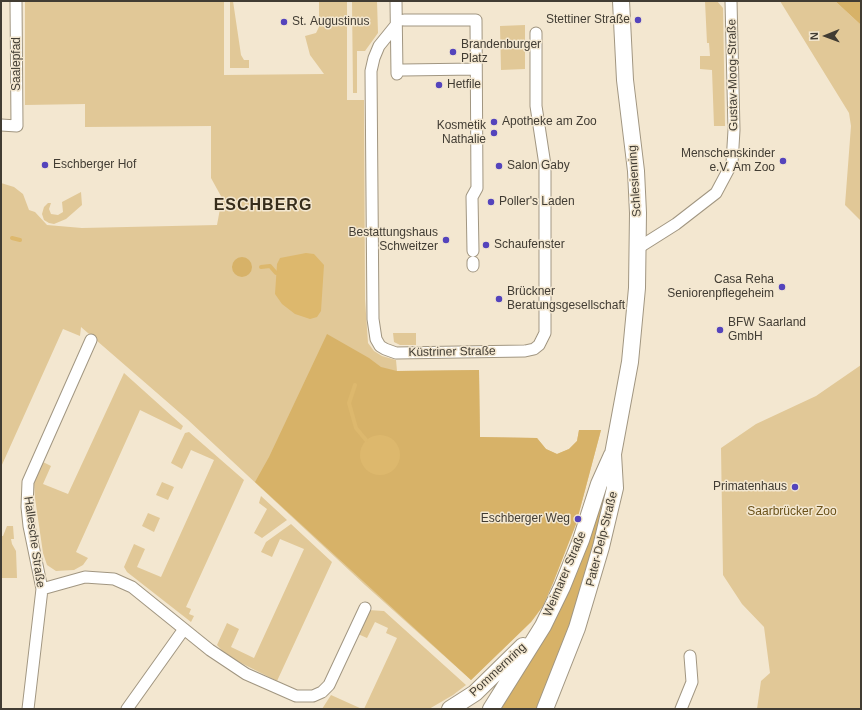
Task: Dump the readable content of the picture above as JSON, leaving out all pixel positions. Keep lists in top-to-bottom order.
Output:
{
  "streets": {
    "street": [
      "Saalepfad",
      "Gustav-Moog-Straße",
      "Schlesienring",
      "Küstriner Straße",
      "Pater-Delp-Straße",
      "Hallesche Straße",
      "Weimarer Straße",
      "Pommernring"
    ]
  },
  "crossings": [
    ["Gustav-Moog-Straße", "Schlesienring"],
    ["Schlesienring", "Pater-Delp-Straße"],
    ["Pater-Delp-Straße", "Weimarer Straße"],
    ["Weimarer Straße", "Pommernring"]
  ],
  "districts": ["ESCHBERG"],
  "parks": ["Saarbrücker Zoo"],
  "places": [
    "Stettiner Straße",
    "St. Augustinus",
    "Brandenburger Platz",
    "Hetfile",
    "Apotheke am Zoo",
    "Kosmetik Nathalie",
    "Menschenskinder e.V. Am Zoo",
    "Eschberger Hof",
    "Salon Gaby",
    "Poller's Laden",
    "Bestattungshaus Schweitzer",
    "Schaufenster",
    "Casa Reha Seniorenpflegeheim",
    "Brückner Beratungsgesellschaft",
    "BFW Saarland GmbH",
    "Primatenhaus",
    "Eschberger Weg"
  ],
  "north": "left"
}
